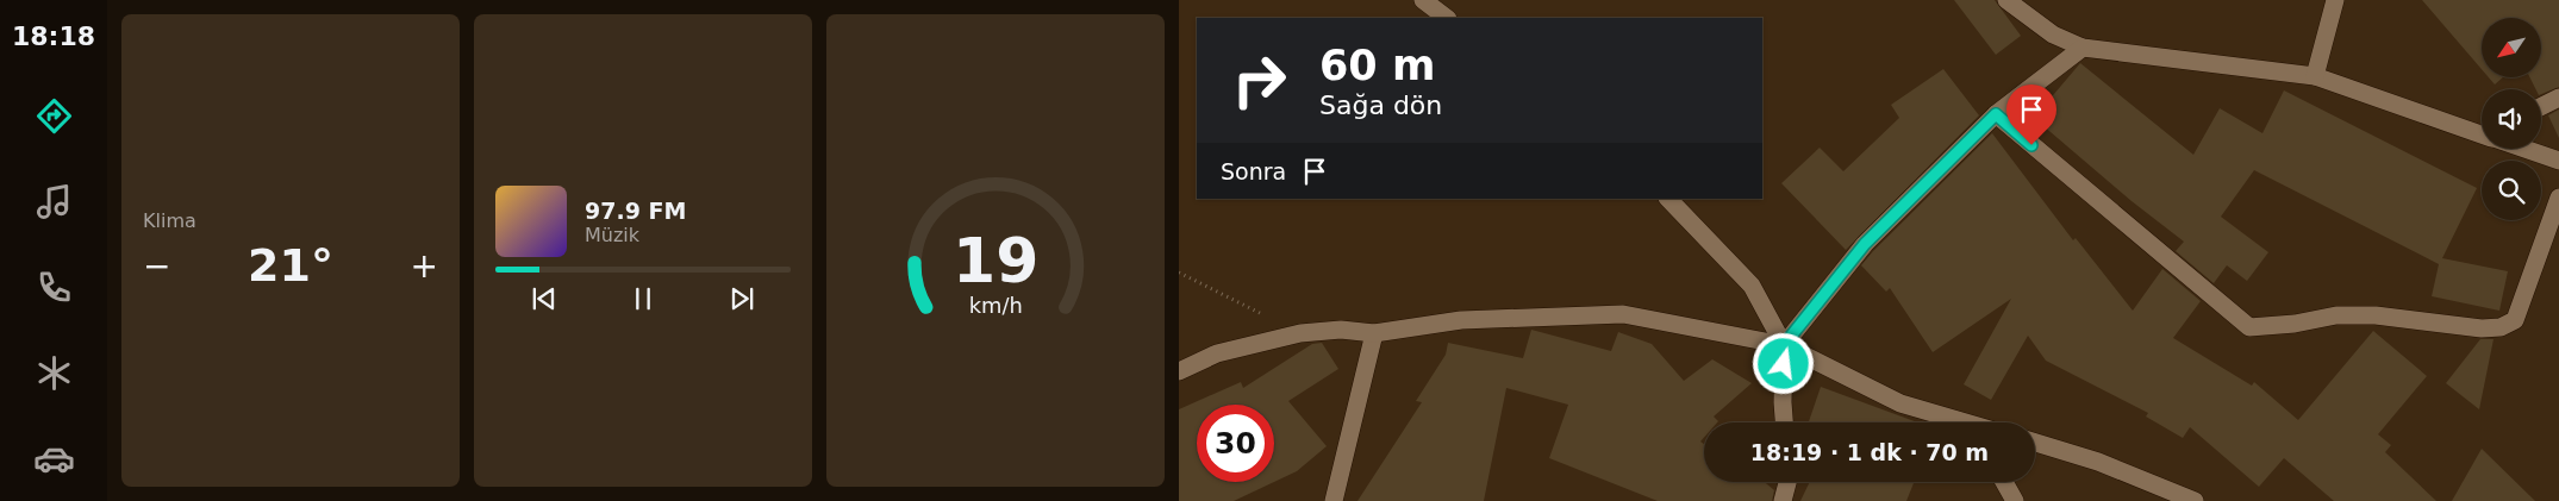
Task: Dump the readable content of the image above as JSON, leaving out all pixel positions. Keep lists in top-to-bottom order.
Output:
{
  "north": "bottom left",
  "page": {
    "tabs": "18:18",
    "tile": "Klima",
    "turn": ["60 m", "Sağa dön"],
    "then": "Sonra",
    "song": ["97.9 FM", "Müzik"],
    "heat": ["−", "21°", "+"],
    "limit": "30",
    "trip": "18:19 · 1 dk · 70 m",
    "gauge": ["19", "km/h"]
  }
}
